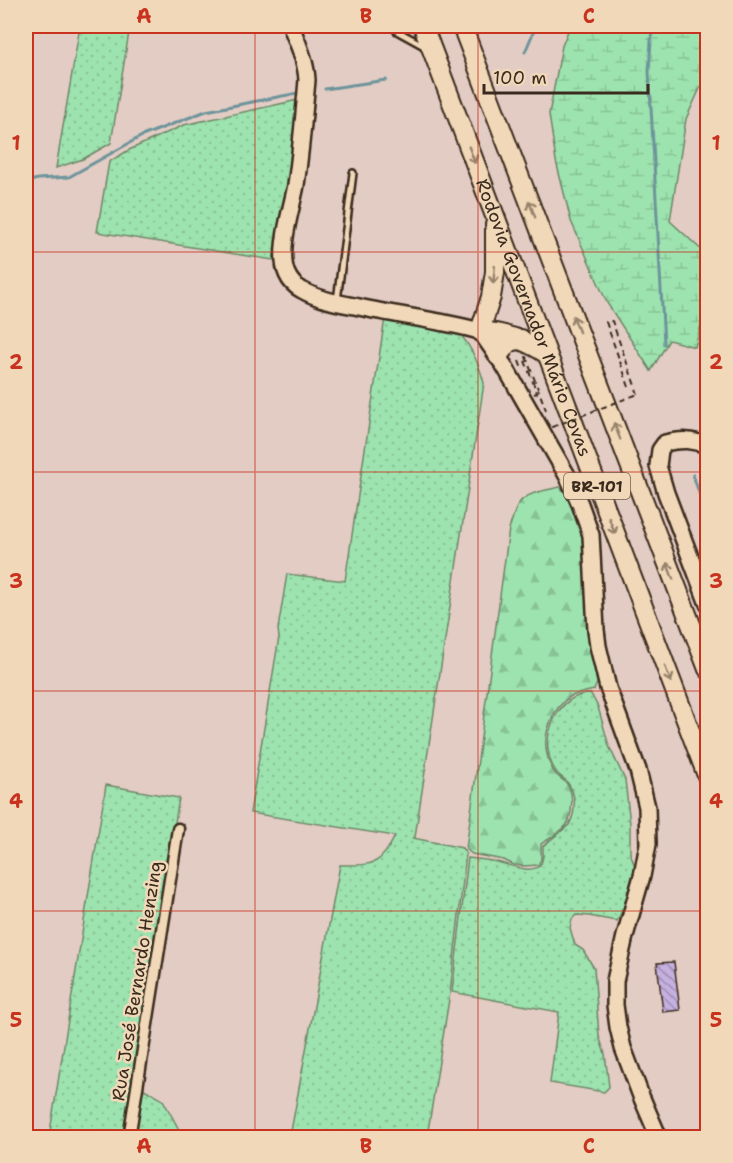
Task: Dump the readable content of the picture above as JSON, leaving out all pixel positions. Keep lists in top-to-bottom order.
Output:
{
  "streets": {
    "highway": ["Rodovia Governador Mário Covas", "BR-101"],
    "street": ["Rua José Bernardo Henzing"]
  },
  "scale_bar": "100 m",
  "grid": {
    "columns": ["A", "B", "C"],
    "rows": [
      "1",
      "2",
      "3",
      "4",
      "5"
    ]
  }
}
